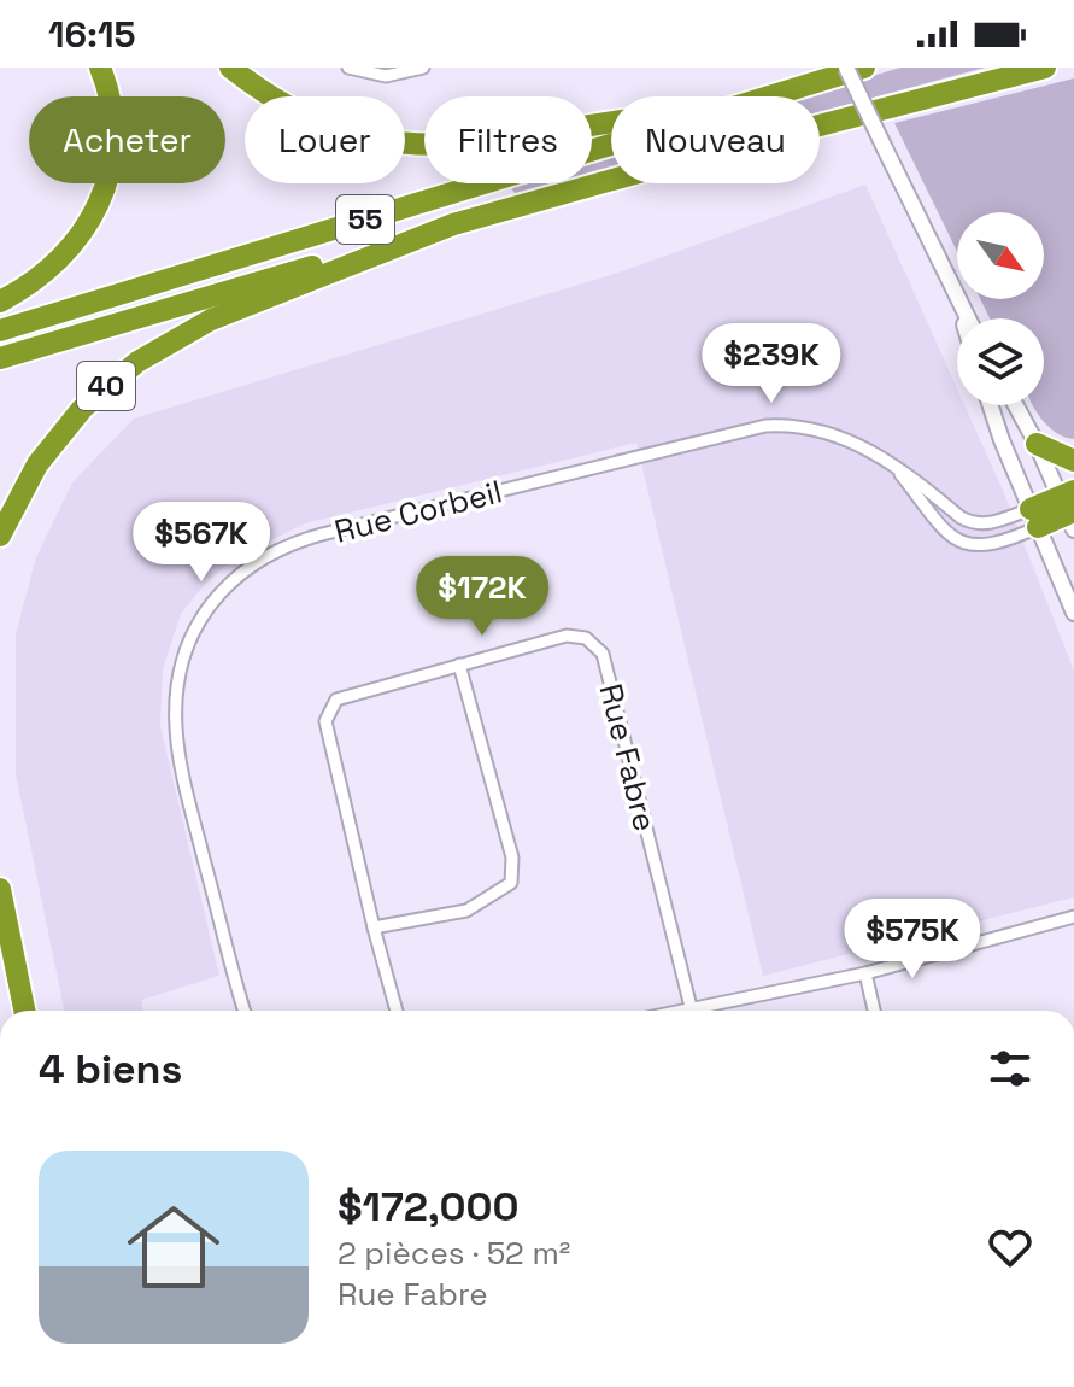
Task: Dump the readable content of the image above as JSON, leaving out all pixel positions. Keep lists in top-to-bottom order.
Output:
{
  "streets": {
    "highway": ["55", "40"],
    "street": ["Rue Corbeil", "Rue Fabre"]
  },
  "crossings": [
    ["55", "40"]
  ],
  "north": "bottom right",
  "page": {
    "status": "16:15",
    "chip": [
      "Acheter",
      "Louer",
      "Filtres",
      "Nouveau"
    ],
    "price": [
      "$239K",
      "$567K",
      "$172K",
      "$575K"
    ],
    "heading": "4 biens",
    "list": [
      {
        "name": "$172,000",
        "note": "2 pièces · 52 m² · Rue Fabre"
      }
    ]
  }
}
